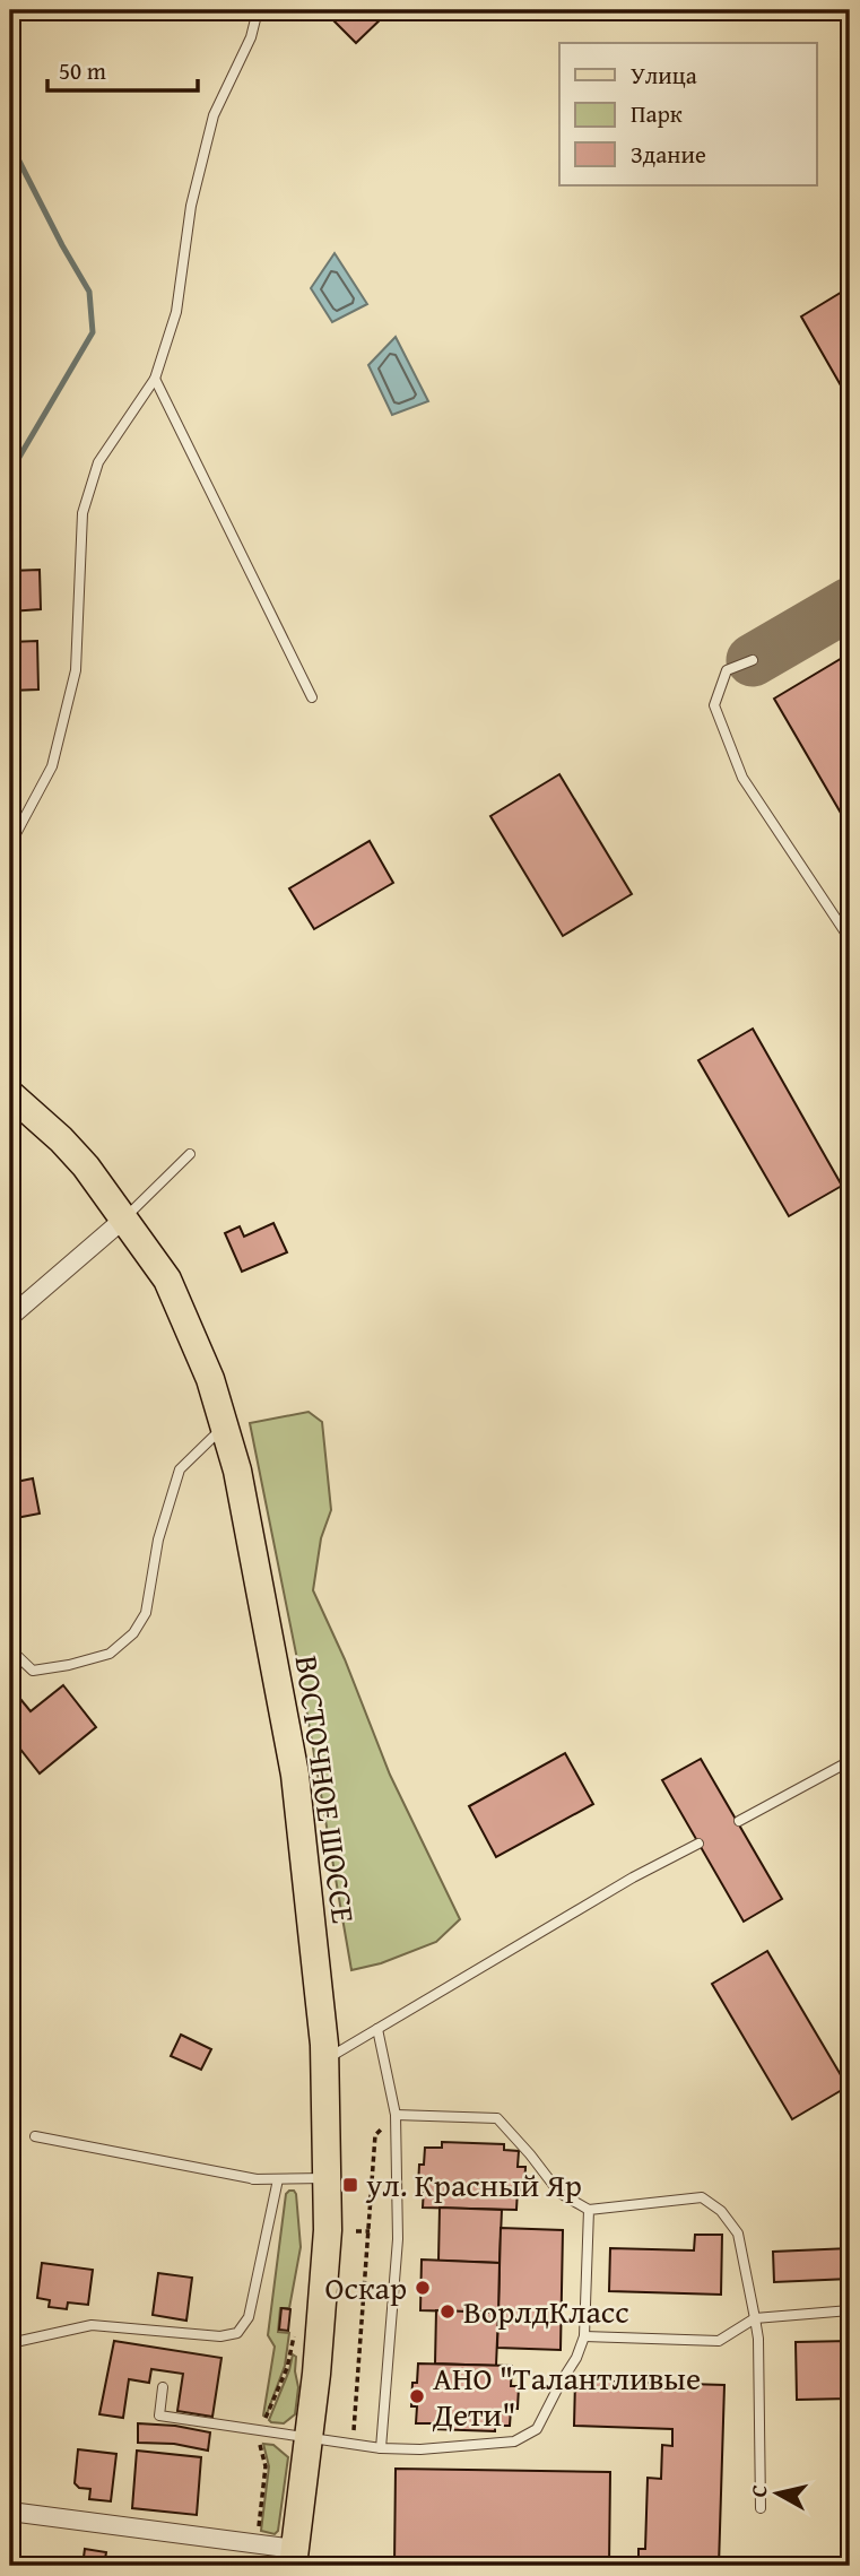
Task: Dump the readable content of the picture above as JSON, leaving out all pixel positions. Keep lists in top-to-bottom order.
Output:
{
  "streets": {
    "main road": ["ВОСТОЧНОЕ ШОССЕ"]
  },
  "places": {
    "transit": ["ул. Красный Яр"],
    "other": ["Оскар", "ВорлдКласс", "АНО \"Талантливые Дети\""]
  },
  "legend": ["Улица", "Парк", "Здание"],
  "scale_bar": "50 m",
  "north": "left"
}
